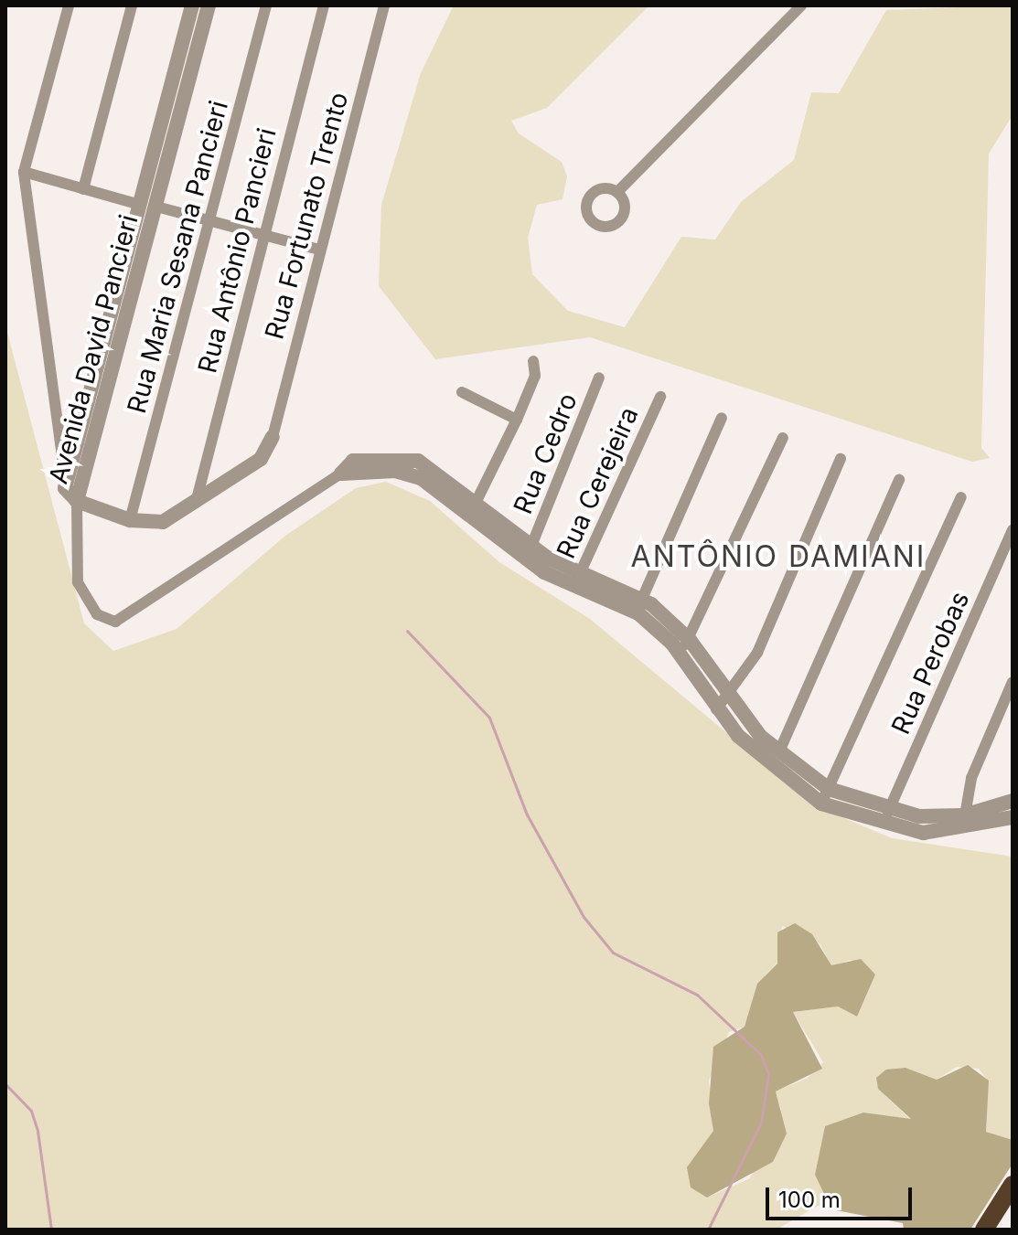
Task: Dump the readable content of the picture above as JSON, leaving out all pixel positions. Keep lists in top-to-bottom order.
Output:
{
  "streets": {
    "street": [
      "Rua Fortunato Trento",
      "Rua Antônio Pancieri",
      "Rua Maria Sesana Pancieri",
      "Avenida David Pancieri",
      "Rua Cedro",
      "Rua Cerejeira",
      "Rua Perobas"
    ]
  },
  "districts": ["ANTÔNIO DAMIANI"],
  "scale_bar": "100 m"
}
